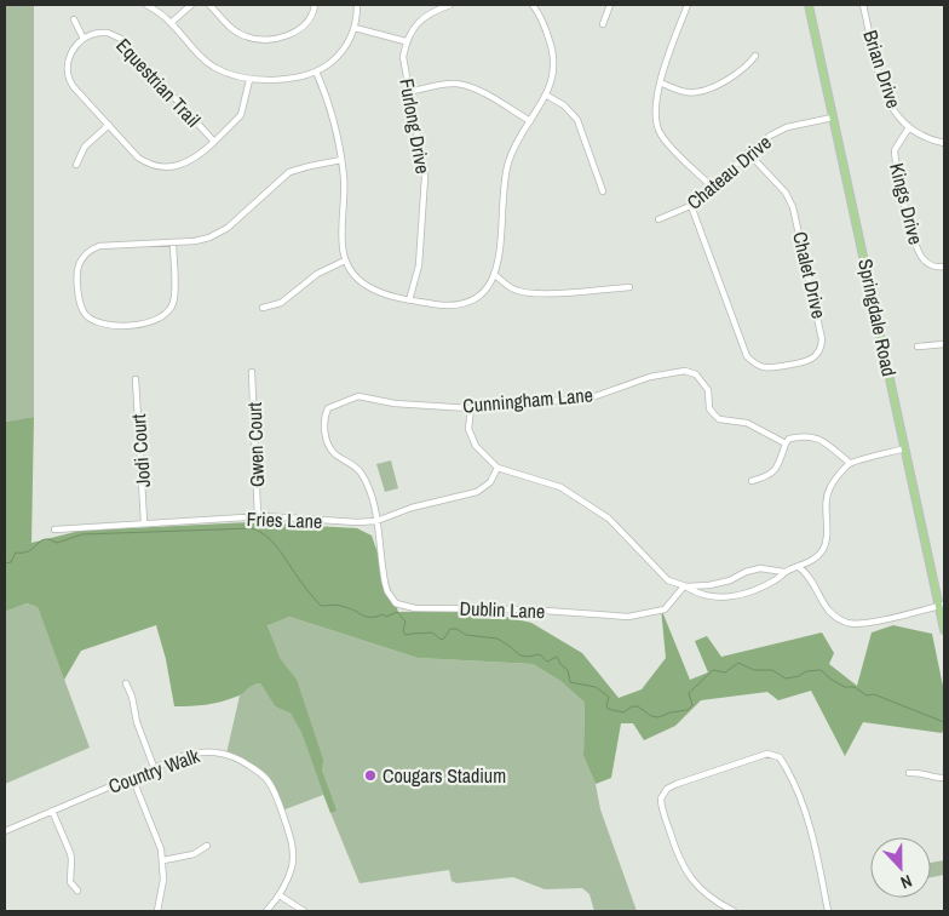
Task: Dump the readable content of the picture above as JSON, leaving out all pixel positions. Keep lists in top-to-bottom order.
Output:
{
  "streets": {
    "main road": ["Springdale Road"],
    "street": [
      "Brian Drive",
      "Equestrian Trail",
      "Furlong Drive",
      "Chateau Drive",
      "Kings Drive",
      "Chalet Drive",
      "Cunningham Lane",
      "Gwen Court",
      "Jodi Court",
      "Fries Lane",
      "Dublin Lane",
      "Country Walk"
    ]
  },
  "crossings": [
    ["Brian Drive", "Kings Drive"],
    ["Chateau Drive", "Chalet Drive"],
    ["Chateau Drive", "Springdale Road"],
    ["Cunningham Lane", "Fries Lane"],
    ["Cunningham Lane", "Dublin Lane"],
    ["Gwen Court", "Fries Lane"],
    ["Jodi Court", "Fries Lane"],
    ["Fries Lane", "Dublin Lane"]
  ],
  "places": ["Cougars Stadium"],
  "north": "bottom"
}
